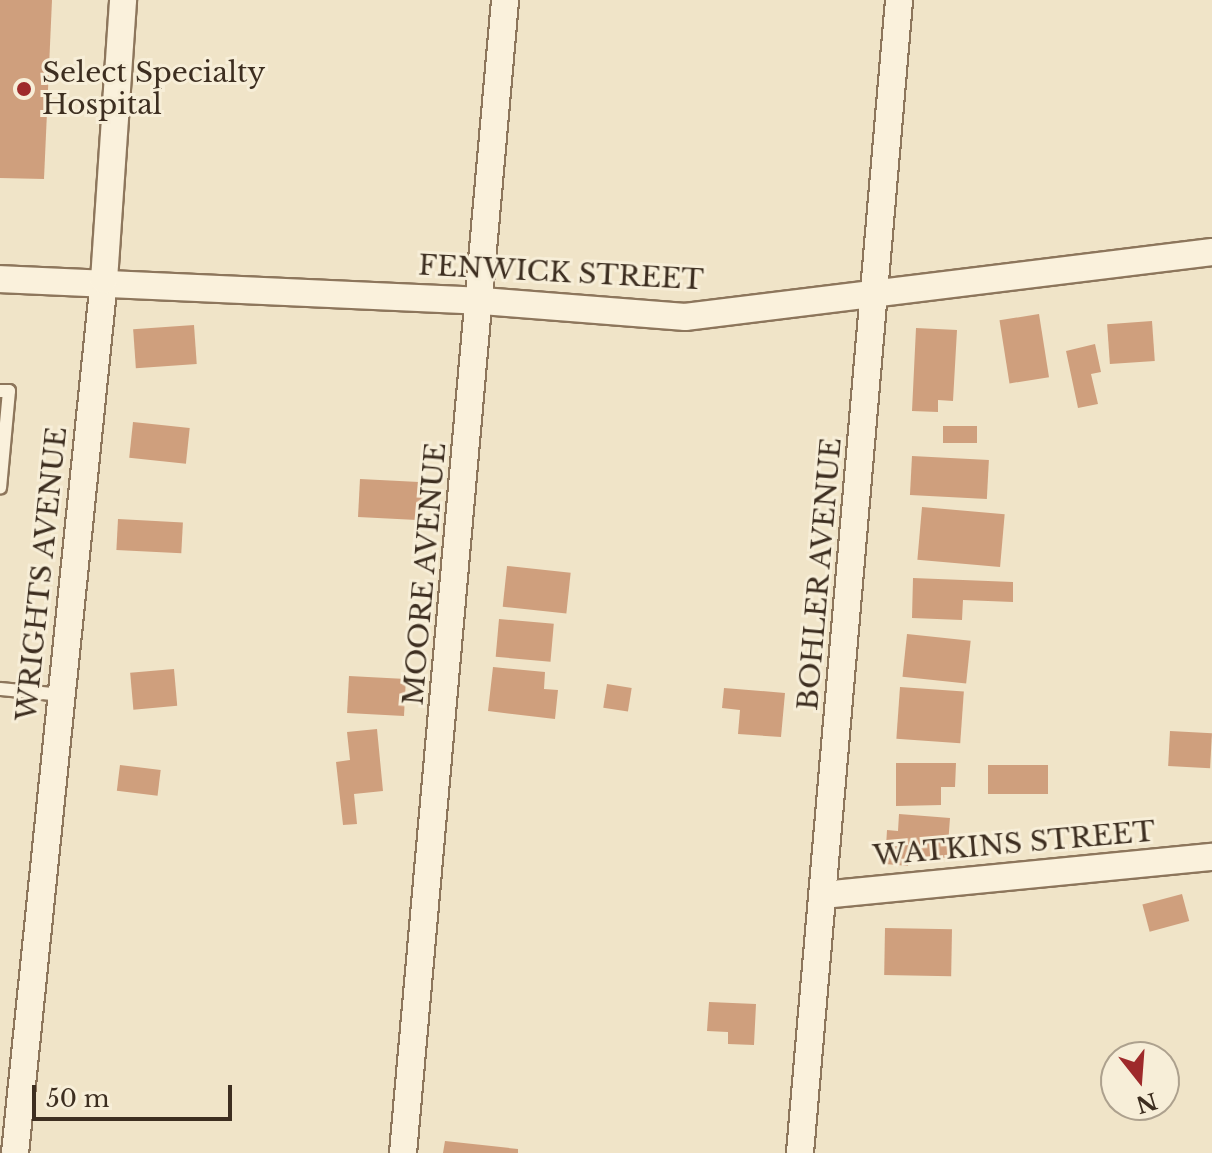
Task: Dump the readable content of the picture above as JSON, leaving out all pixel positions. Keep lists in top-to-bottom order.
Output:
{
  "streets": {
    "street": [
      "FENWICK STREET",
      "WRIGHTS AVENUE",
      "MOORE AVENUE",
      "BOHLER AVENUE",
      "WATKINS STREET"
    ]
  },
  "crossings": [
    ["FENWICK STREET", "WRIGHTS AVENUE"],
    ["FENWICK STREET", "MOORE AVENUE"],
    ["FENWICK STREET", "BOHLER AVENUE"],
    ["BOHLER AVENUE", "WATKINS STREET"]
  ],
  "places": ["Select Specialty Hospital"],
  "scale_bar": "50 m",
  "north": "bottom"
}
